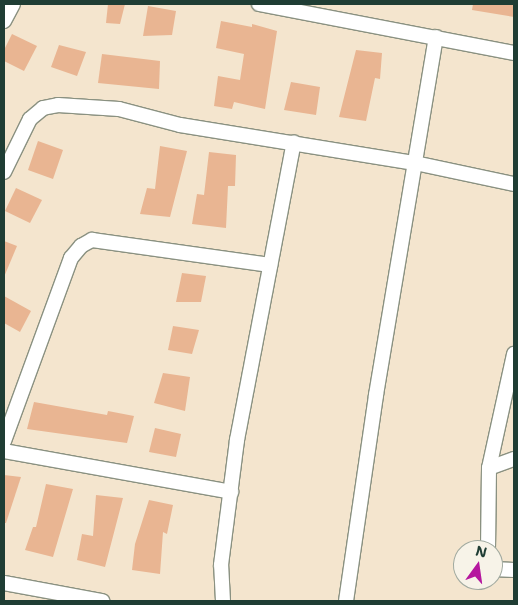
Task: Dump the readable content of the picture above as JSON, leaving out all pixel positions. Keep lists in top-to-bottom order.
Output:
{
  "north": "top"
}
